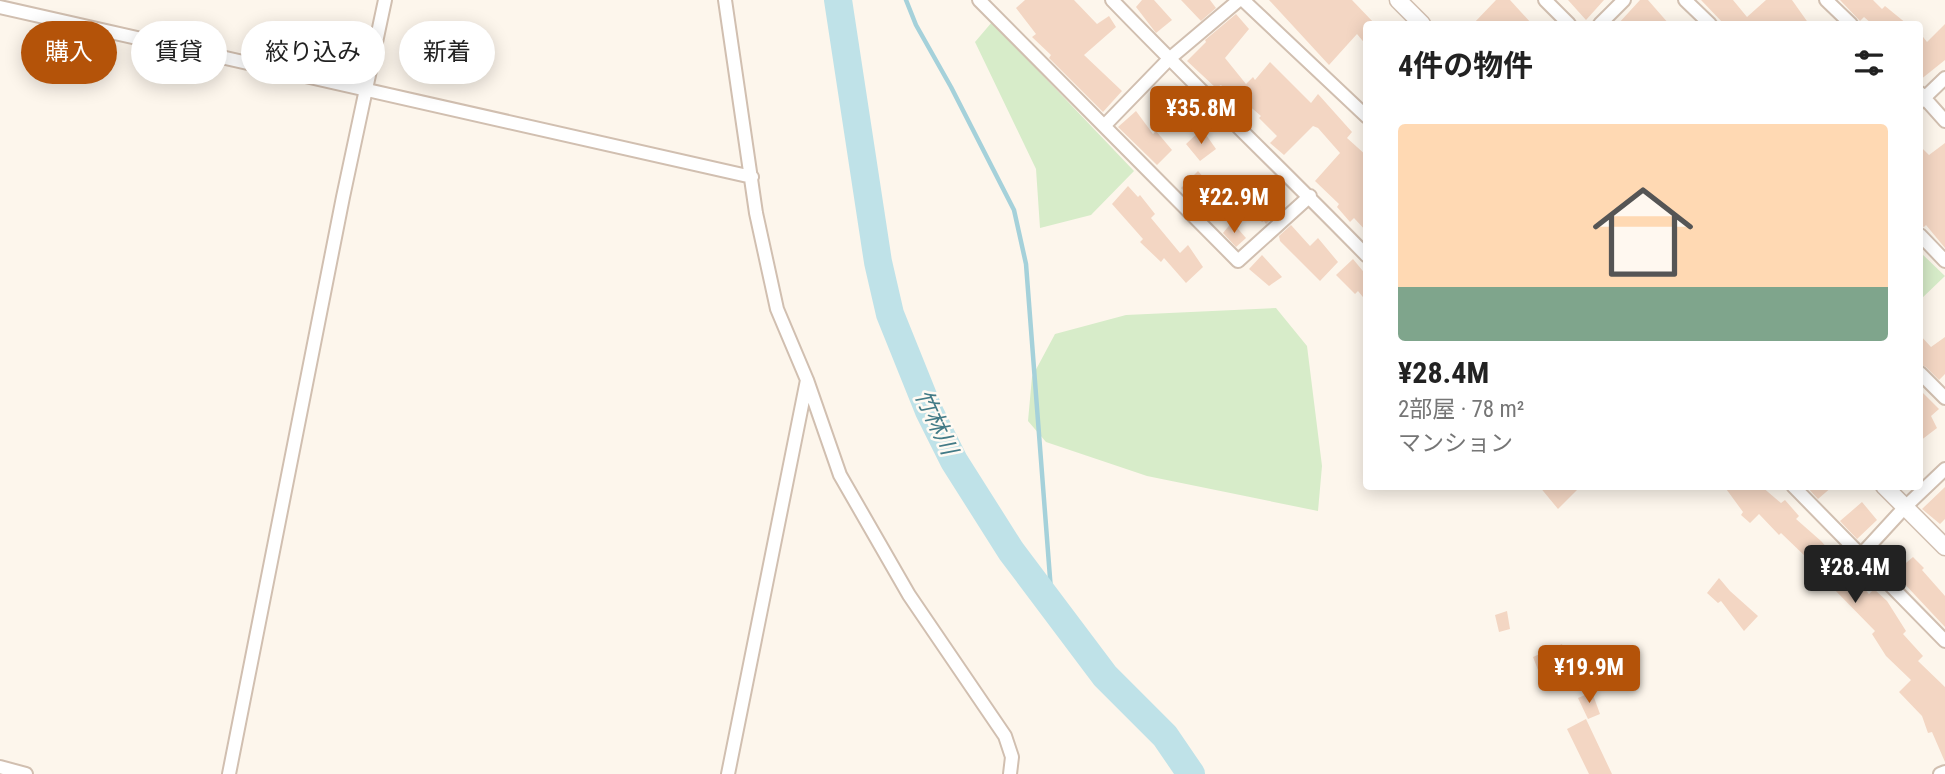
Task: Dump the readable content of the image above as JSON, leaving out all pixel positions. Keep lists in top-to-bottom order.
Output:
{
  "water": ["竹林川"],
  "page": {
    "chip": [
      "購入",
      "賃貸",
      "絞り込み",
      "新着"
    ],
    "heading": "4件の物件",
    "price": [
      "¥35.8M",
      "¥22.9M",
      "¥28.4M",
      "¥19.9M"
    ],
    "list": [
      {
        "name": "¥28.4M",
        "note": "2部屋 · 78 m² · マンション"
      }
    ]
  }
}
